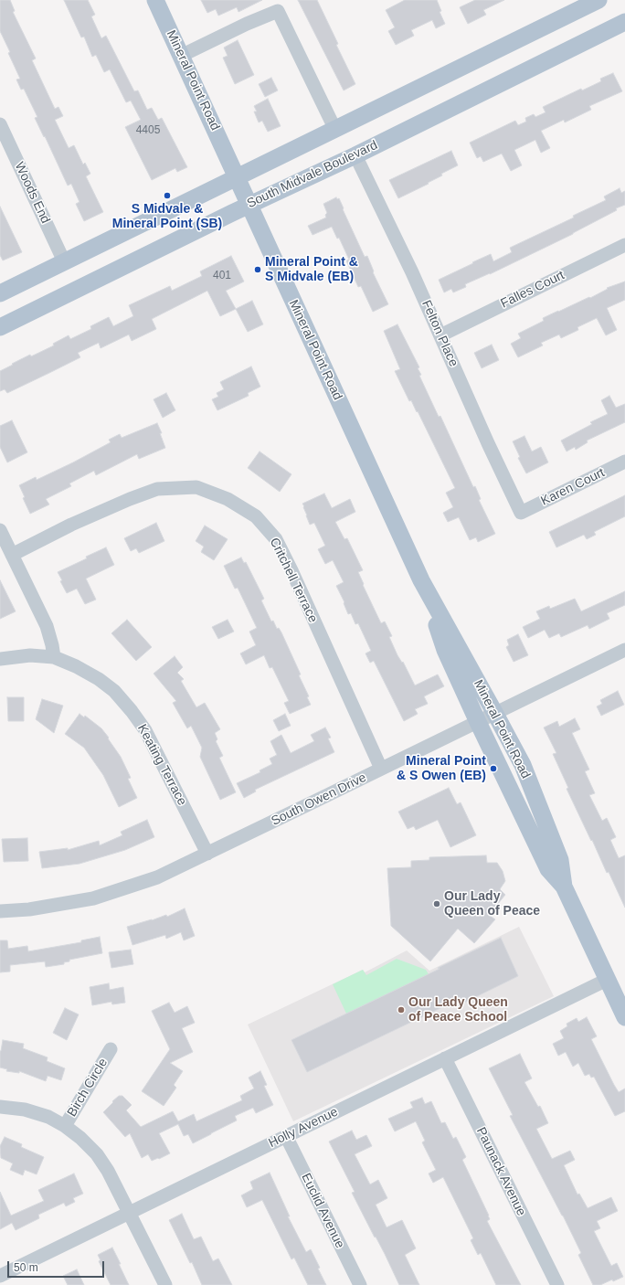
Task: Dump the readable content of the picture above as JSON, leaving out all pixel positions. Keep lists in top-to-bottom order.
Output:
{
  "streets": {
    "main road": ["Mineral Point Road", "South Midvale Boulevard"],
    "street": [
      "Woods End",
      "Falles Court",
      "Felton Place",
      "Karen Court",
      "Critchell Terrace",
      "Keating Terrace",
      "South Owen Drive",
      "Birch Circle",
      "Holly Avenue",
      "Paunack Avenue",
      "Euclid Avenue"
    ]
  },
  "crossings": [
    ["Mineral Point Road", "South Midvale Boulevard"],
    ["Mineral Point Road", "South Owen Drive"],
    ["Mineral Point Road", "Holly Avenue"],
    ["South Midvale Boulevard", "Felton Place"],
    ["Falles Court", "Felton Place"],
    ["Felton Place", "Karen Court"],
    ["Critchell Terrace", "South Owen Drive"],
    ["Keating Terrace", "South Owen Drive"],
    ["Holly Avenue", "Paunack Avenue"],
    ["Holly Avenue", "Euclid Avenue"]
  ],
  "places": [
    "S Midvale & Mineral Point (SB)",
    "Mineral Point & S Midvale (EB)",
    "Mineral Point & S Owen (EB)",
    "Our Lady Queen of Peace",
    "Our Lady Queen of Peace School"
  ],
  "house_numbers": ["4405", "401"],
  "scale_bar": "50 m"
}
